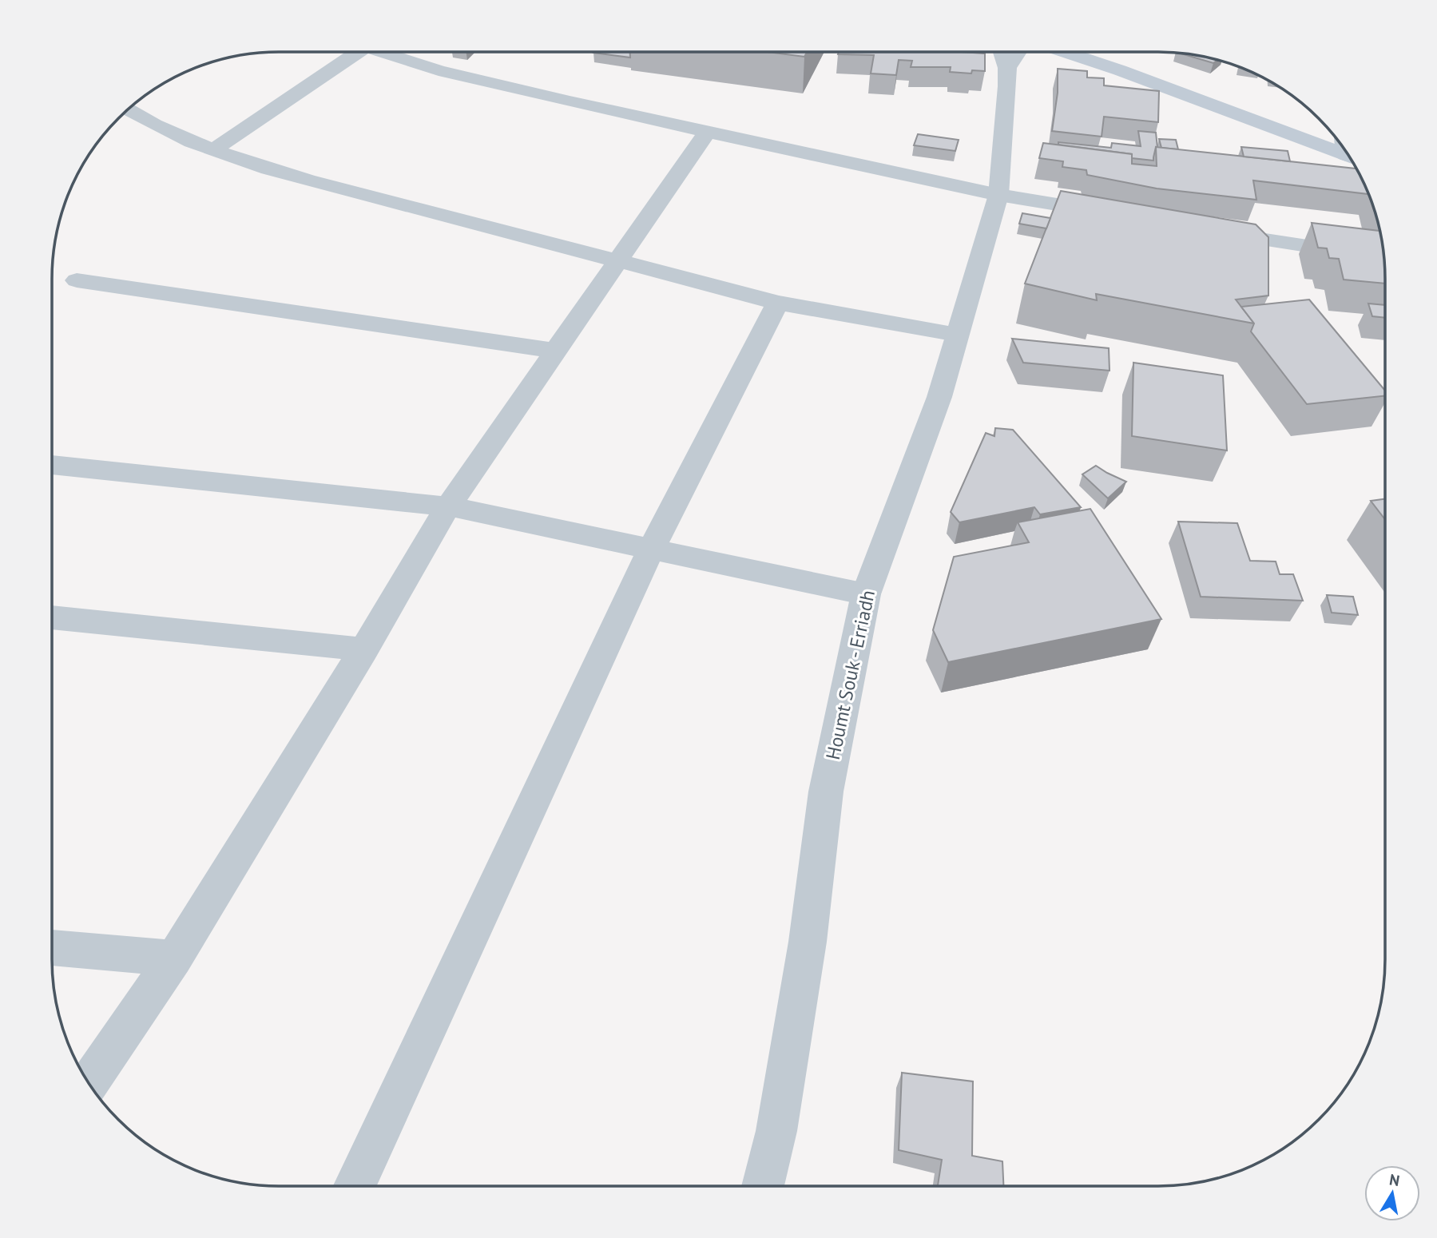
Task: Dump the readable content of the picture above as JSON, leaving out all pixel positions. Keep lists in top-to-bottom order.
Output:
{
  "streets": {
    "street": ["Houmt Souk - Erriadh"]
  },
  "north": "top"
}
